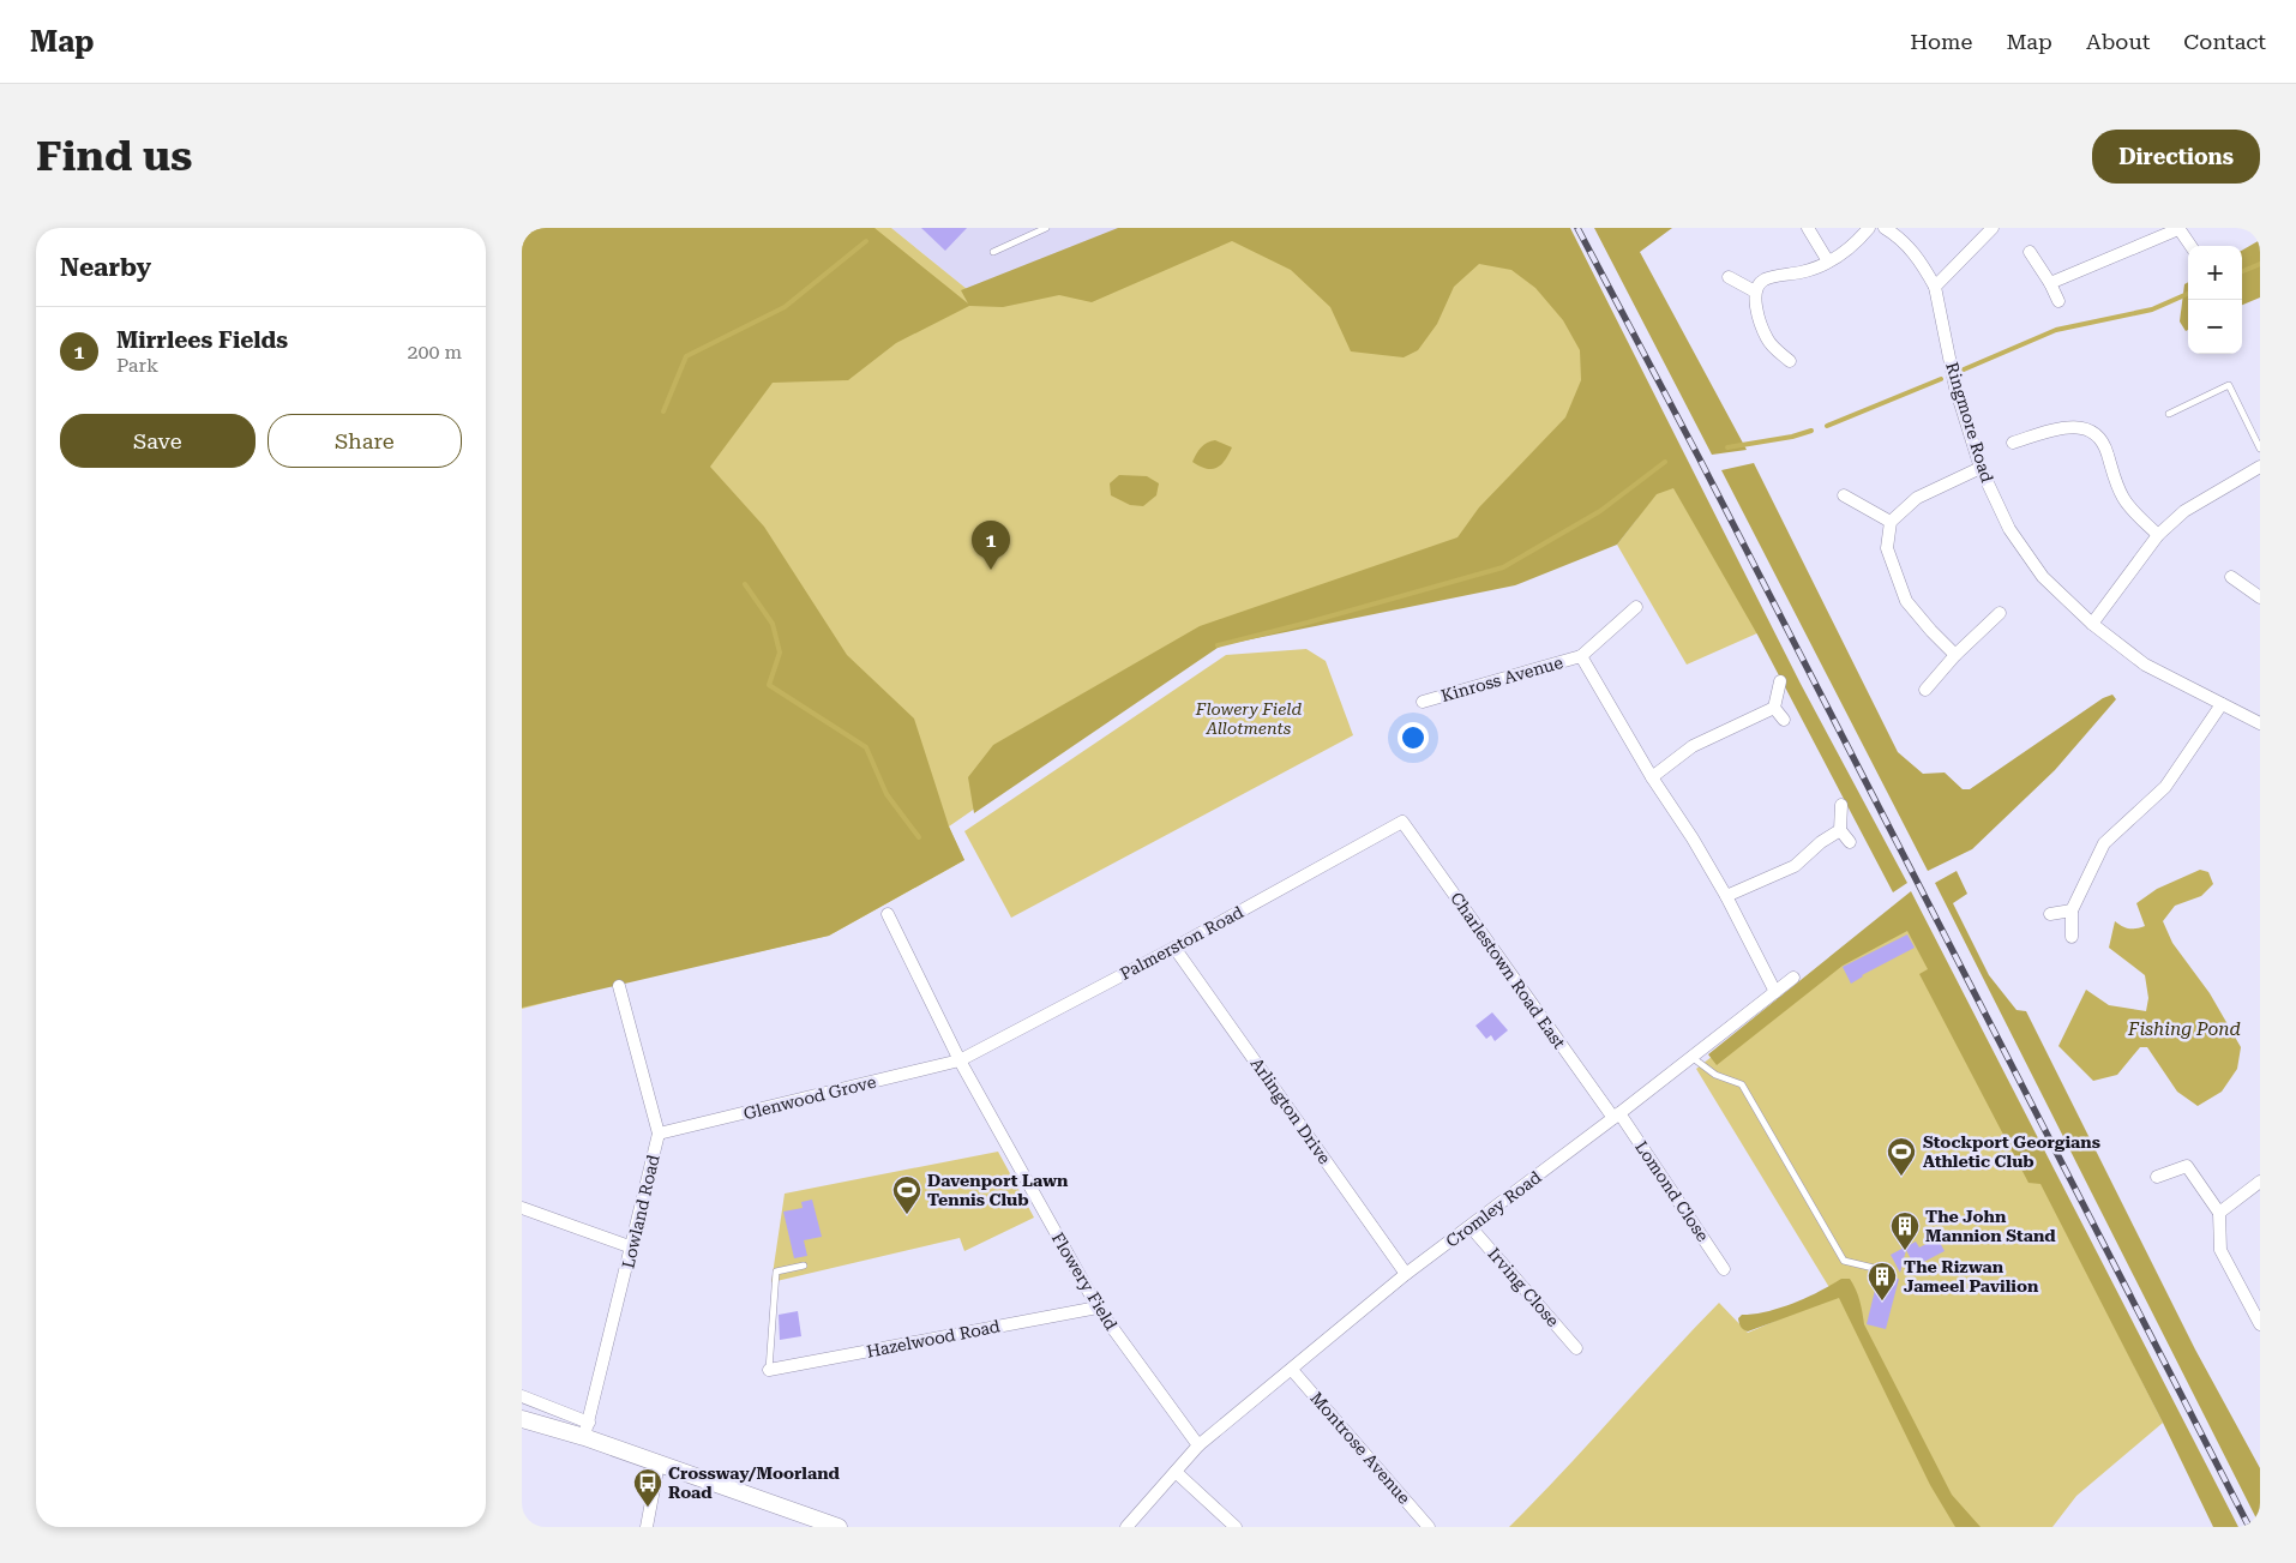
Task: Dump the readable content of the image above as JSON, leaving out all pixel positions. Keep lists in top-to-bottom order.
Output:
{
  "streets": {
    "street": [
      "Ringmore Road",
      "Kinross Avenue",
      "Palmerston Road",
      "Charlestown Road East",
      "Glenwood Grove",
      "Arlington Drive",
      "Lomond Close",
      "Cromley Road",
      "Lowland Road",
      "Flowery Field",
      "Irving Close",
      "Hazelwood Road",
      "Montrose Avenue"
    ]
  },
  "crossings": [
    ["Kinross Avenue", "Cromley Road"],
    ["Palmerston Road", "Charlestown Road East"],
    ["Palmerston Road", "Glenwood Grove"],
    ["Palmerston Road", "Arlington Drive"],
    ["Palmerston Road", "Flowery Field"],
    ["Charlestown Road East", "Lomond Close"],
    ["Charlestown Road East", "Cromley Road"],
    ["Glenwood Grove", "Lowland Road"],
    ["Glenwood Grove", "Flowery Field"],
    ["Arlington Drive", "Cromley Road"],
    ["Lomond Close", "Cromley Road"],
    ["Cromley Road", "Flowery Field"],
    ["Cromley Road", "Irving Close"],
    ["Cromley Road", "Montrose Avenue"],
    ["Flowery Field", "Hazelwood Road"]
  ],
  "water": ["Fishing Pond"],
  "parks": ["Flowery Field Allotments"],
  "places": {
    "sports": ["Stockport Georgians Athletic Club", "Davenport Lawn Tennis Club"],
    "building": ["The John Mannion Stand", "The Rizwan Jameel Pavilion"],
    "bus stop": ["Crossway/Moorland Road"]
  },
  "page": {
    "header": "Map",
    "nav": [
      "Home",
      "Map",
      "About",
      "Contact"
    ],
    "buttons": [
      "Directions",
      ["Save", "Share"]
    ],
    "title": "Find us",
    "heading": "Nearby",
    "map_buttons": ["+", "−"],
    "list": [
      {
        "mark": "1",
        "name": "Mirrlees Fields",
        "note": "Park",
        "value": "200 m"
      }
    ],
    "pins": "1"
  }
}
